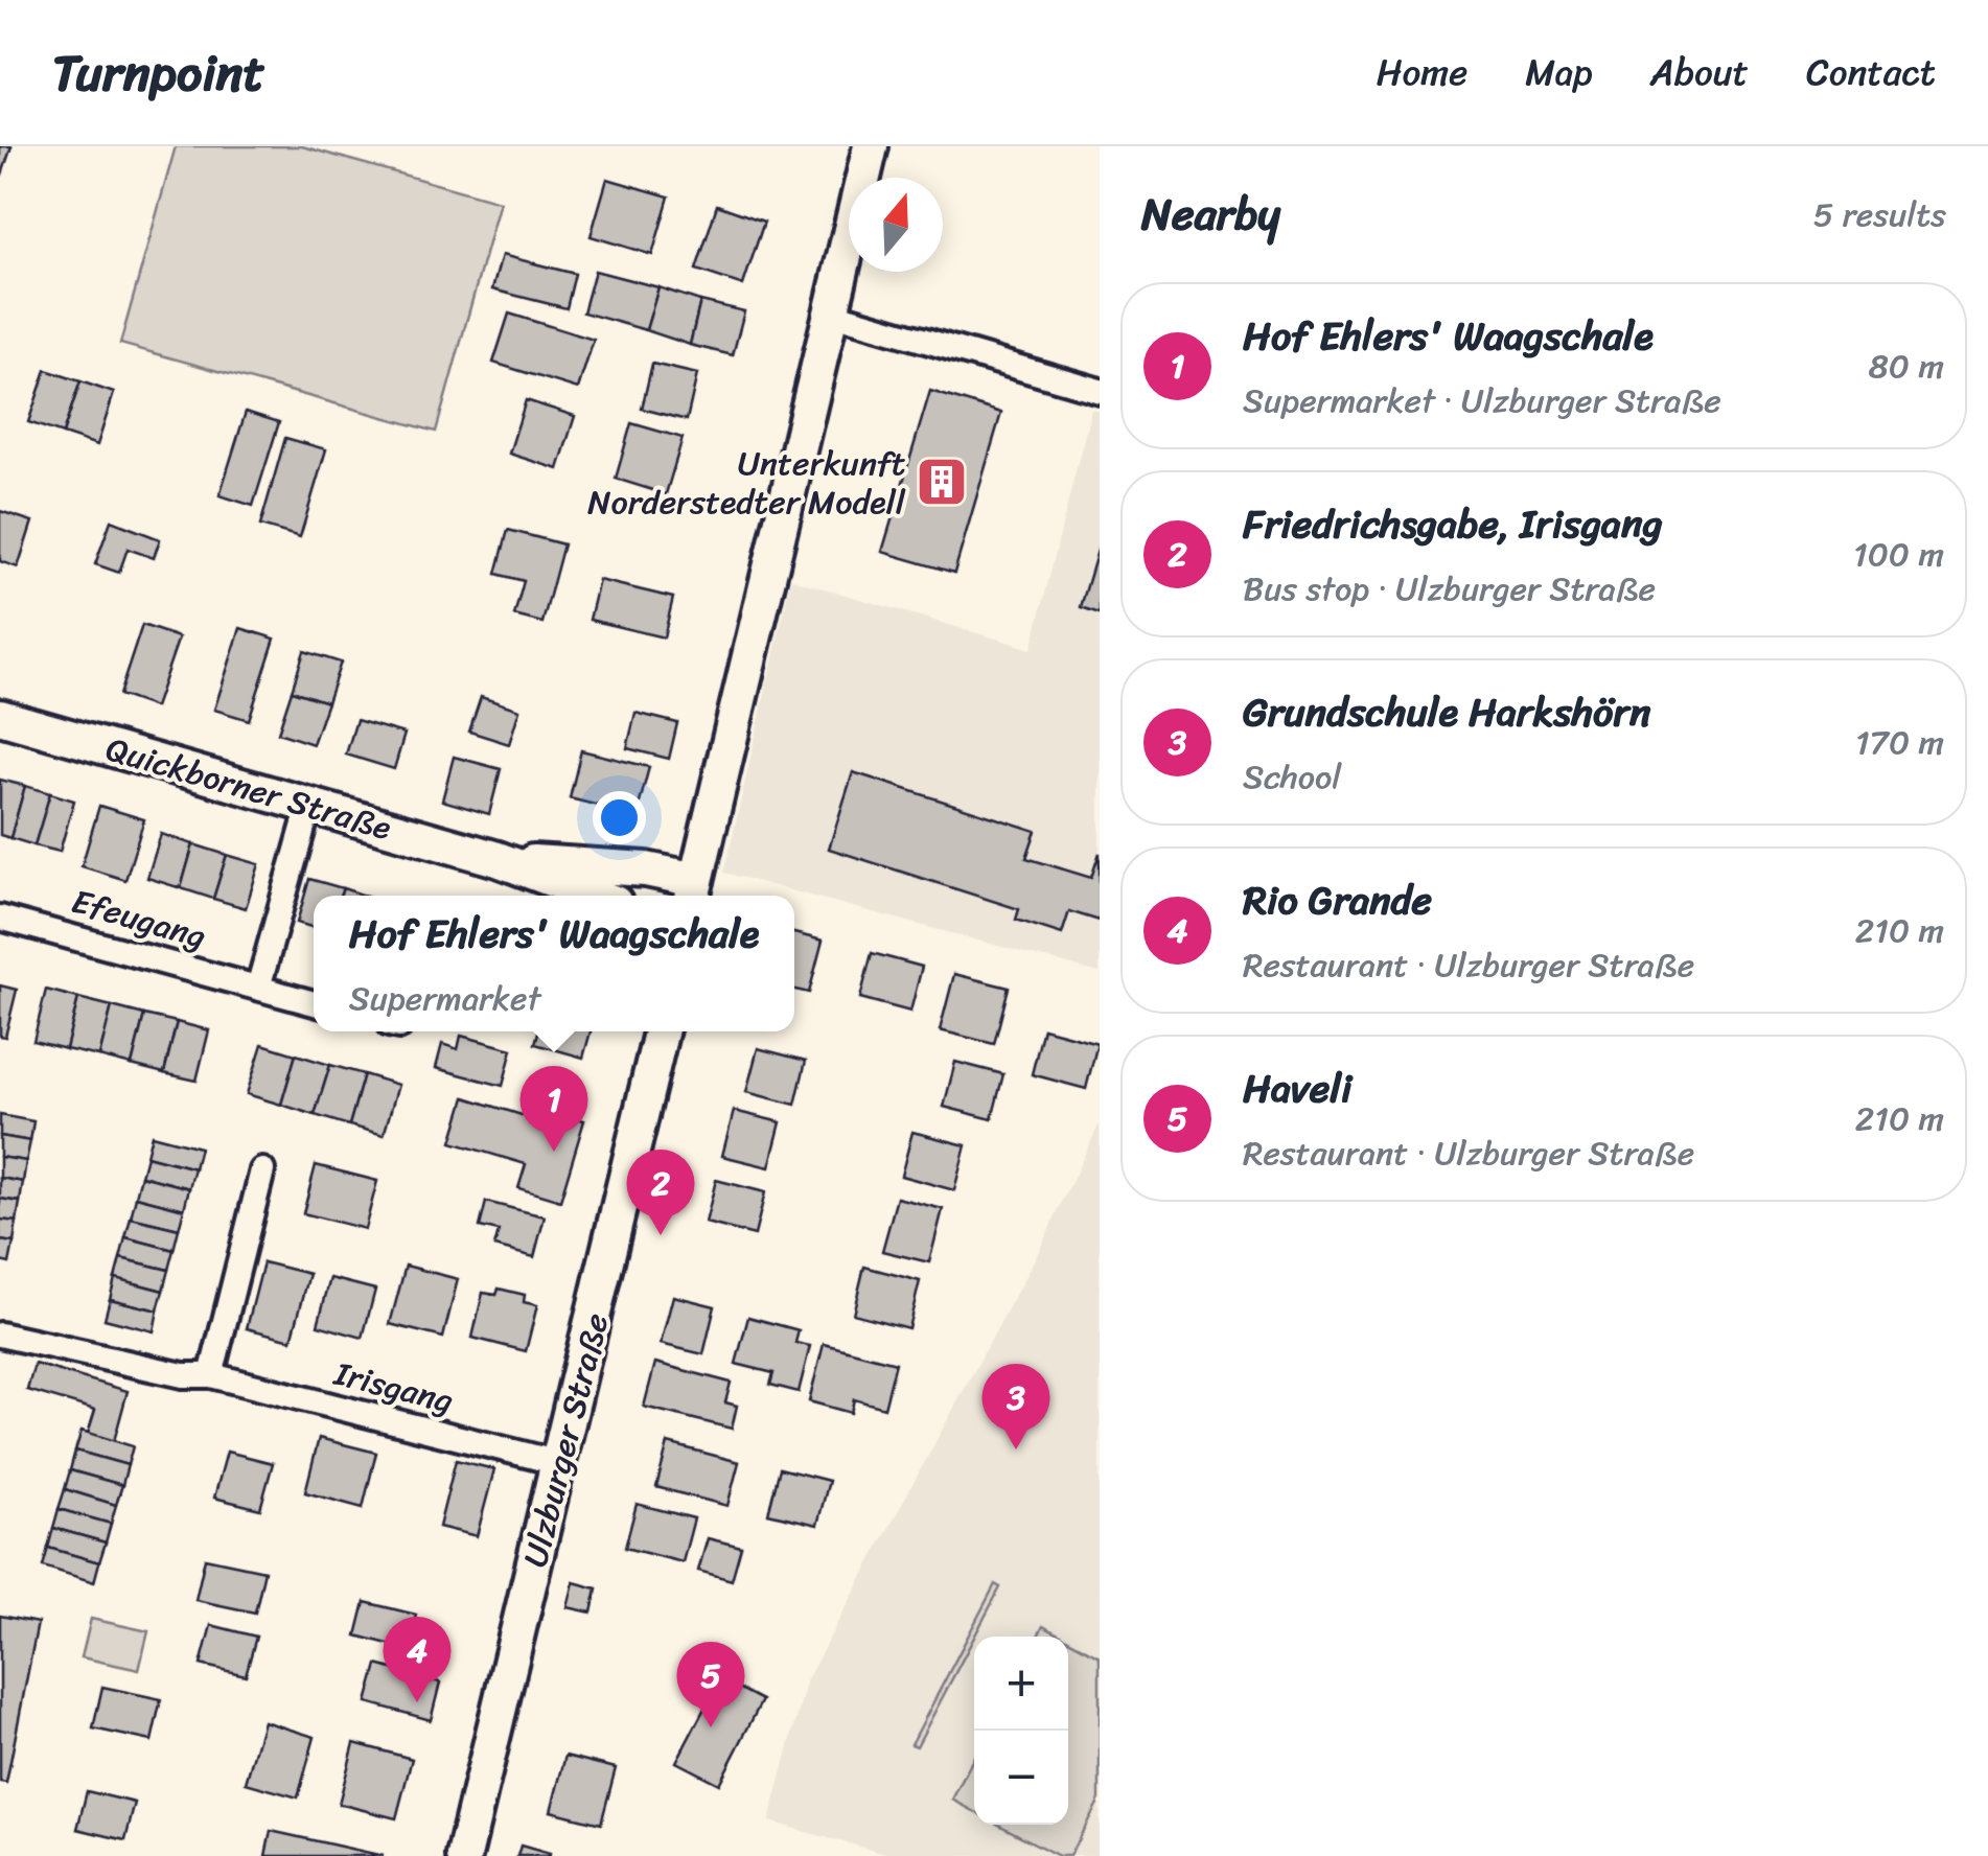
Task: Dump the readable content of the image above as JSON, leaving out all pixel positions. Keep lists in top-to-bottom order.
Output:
{
  "streets": {
    "main road": ["Quickborner Straße", "Ulzburger Straße"],
    "street": ["Efeugang", "Irisgang"]
  },
  "crossings": [
    ["Irisgang", "Ulzburger Straße"]
  ],
  "places": {
    "building": ["Unterkunft Norderstedter Modell"]
  },
  "north": "top",
  "page": {
    "header": "Turnpoint",
    "nav": [
      "Home",
      "Map",
      "About",
      "Contact"
    ],
    "heading": ["Nearby", "5 results"],
    "list": [
      {
        "mark": "1",
        "name": "Hof Ehlers' Waagschale",
        "note": "Supermarket · Ulzburger Straße",
        "value": "80 m"
      },
      {
        "mark": "2",
        "name": "Friedrichsgabe, Irisgang",
        "note": "Bus stop · Ulzburger Straße",
        "value": "100 m"
      },
      {
        "mark": "3",
        "name": "Grundschule Harkshörn",
        "note": "School",
        "value": "170 m"
      },
      {
        "mark": "4",
        "name": "Rio Grande",
        "note": "Restaurant · Ulzburger Straße",
        "value": "210 m"
      },
      {
        "mark": "5",
        "name": "Haveli",
        "note": "Restaurant · Ulzburger Straße",
        "value": "210 m"
      }
    ],
    "popup": ["Hof Ehlers' Waagschale", "Supermarket"],
    "pins": [
      "1",
      "2",
      "3",
      "4",
      "5"
    ],
    "map_buttons": ["+", "−"]
  }
}
